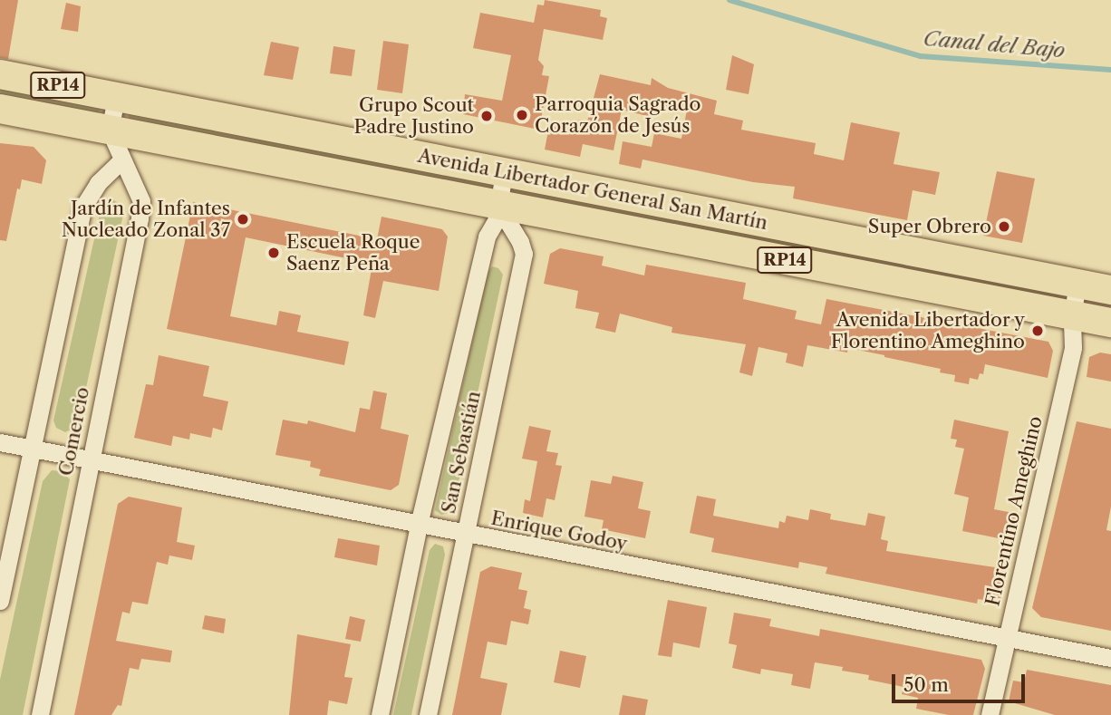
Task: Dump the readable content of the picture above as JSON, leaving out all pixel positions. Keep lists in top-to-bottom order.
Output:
{
  "streets": {
    "main road": ["RP14", "Avenida Libertador General San Martín"],
    "street": [
      "Comercio",
      "San Sebastián",
      "Florentino Ameghino",
      "Enrique Godoy"
    ]
  },
  "crossings": [
    ["Avenida Libertador General San Martín", "Comercio"],
    ["Avenida Libertador General San Martín", "San Sebastián"],
    ["Avenida Libertador General San Martín", "Florentino Ameghino"],
    ["Comercio", "Enrique Godoy"],
    ["San Sebastián", "Enrique Godoy"],
    ["Florentino Ameghino", "Enrique Godoy"]
  ],
  "water": ["Canal del Bajo"],
  "places": [
    "Parroquia Sagrado Corazón de Jesús",
    "Grupo Scout Padre Justino",
    "Jardín de Infantes Nucleado Zonal 37",
    "Super Obrero",
    "Escuela Roque Saenz Peña",
    "Avenida Libertador y Florentino Ameghino"
  ],
  "scale_bar": "50 m"
}
